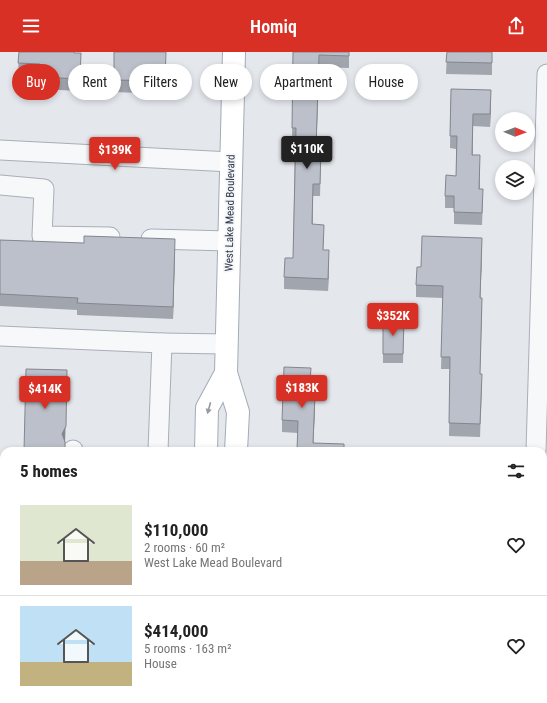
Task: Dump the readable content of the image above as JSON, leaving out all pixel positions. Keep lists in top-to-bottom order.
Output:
{
  "streets": {
    "main road": ["West Lake Mead Boulevard"]
  },
  "north": "right",
  "page": {
    "header": "Homiq",
    "chip": [
      "Buy",
      "Rent",
      "Filters",
      "New",
      "Apartment",
      "House"
    ],
    "price": [
      "$110K",
      "$139K",
      "$352K",
      "$183K",
      "$414K"
    ],
    "heading": "5 homes",
    "list": [
      {
        "name": "$110,000",
        "note": "2 rooms · 60 m² · West Lake Mead Boulevard"
      },
      {
        "name": "$414,000",
        "note": "5 rooms · 163 m² · House"
      }
    ]
  }
}
